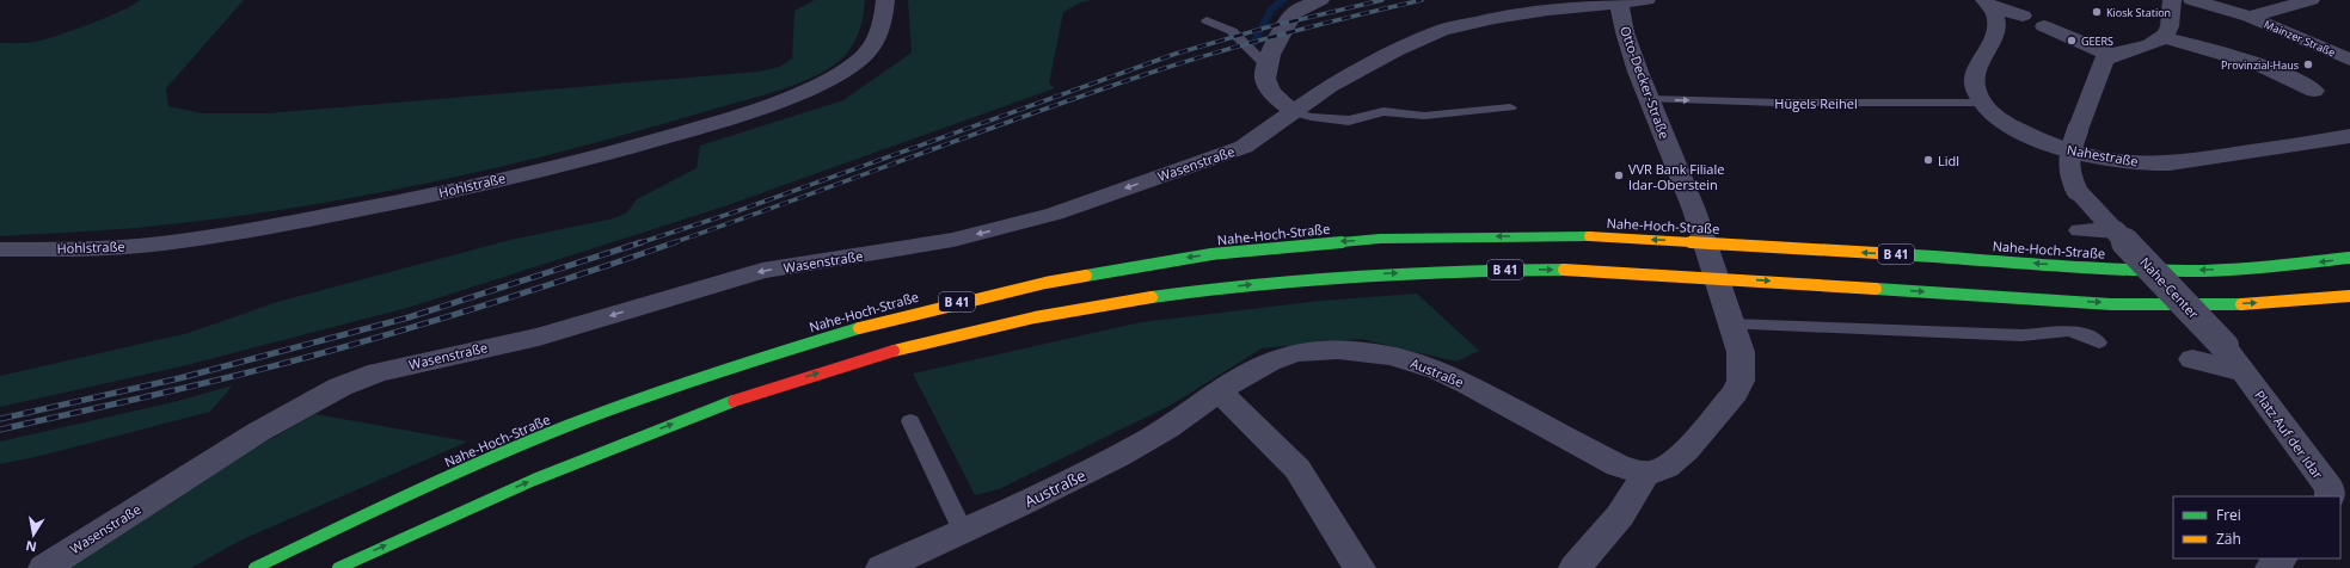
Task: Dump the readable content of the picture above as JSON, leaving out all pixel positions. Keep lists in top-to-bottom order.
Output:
{
  "streets": {
    "main road": ["Nahe-Hoch-Straße", "B 41"],
    "street": [
      "Mainzer Straße",
      "Otto-Decker-Straße",
      "Nahestraße",
      "Wasenstraße",
      "Hohlstraße",
      "Nahe-Center",
      "Austraße",
      "Platz Auf der Idar"
    ],
    "lane": ["Hügels Reihel"]
  },
  "crossings": [
    ["Otto-Decker-Straße", "Hügels Reihel"],
    ["Otto-Decker-Straße", "Wasenstraße"],
    ["Otto-Decker-Straße", "Nahe-Hoch-Straße"],
    ["Otto-Decker-Straße", "B 41"],
    ["Otto-Decker-Straße", "Austraße"],
    ["Hügels Reihel", "Nahestraße"],
    ["Nahe-Center", "Platz Auf der Idar"]
  ],
  "one_way": ["Hügels Reihel", "Wasenstraße"],
  "places": [
    "Kiosk Station",
    "GEERS",
    "Provinzial-Haus",
    "Lidl",
    "VVR Bank Filiale Idar-Oberstein"
  ],
  "legend": ["Frei", "Zäh"],
  "north": "bottom"
}
